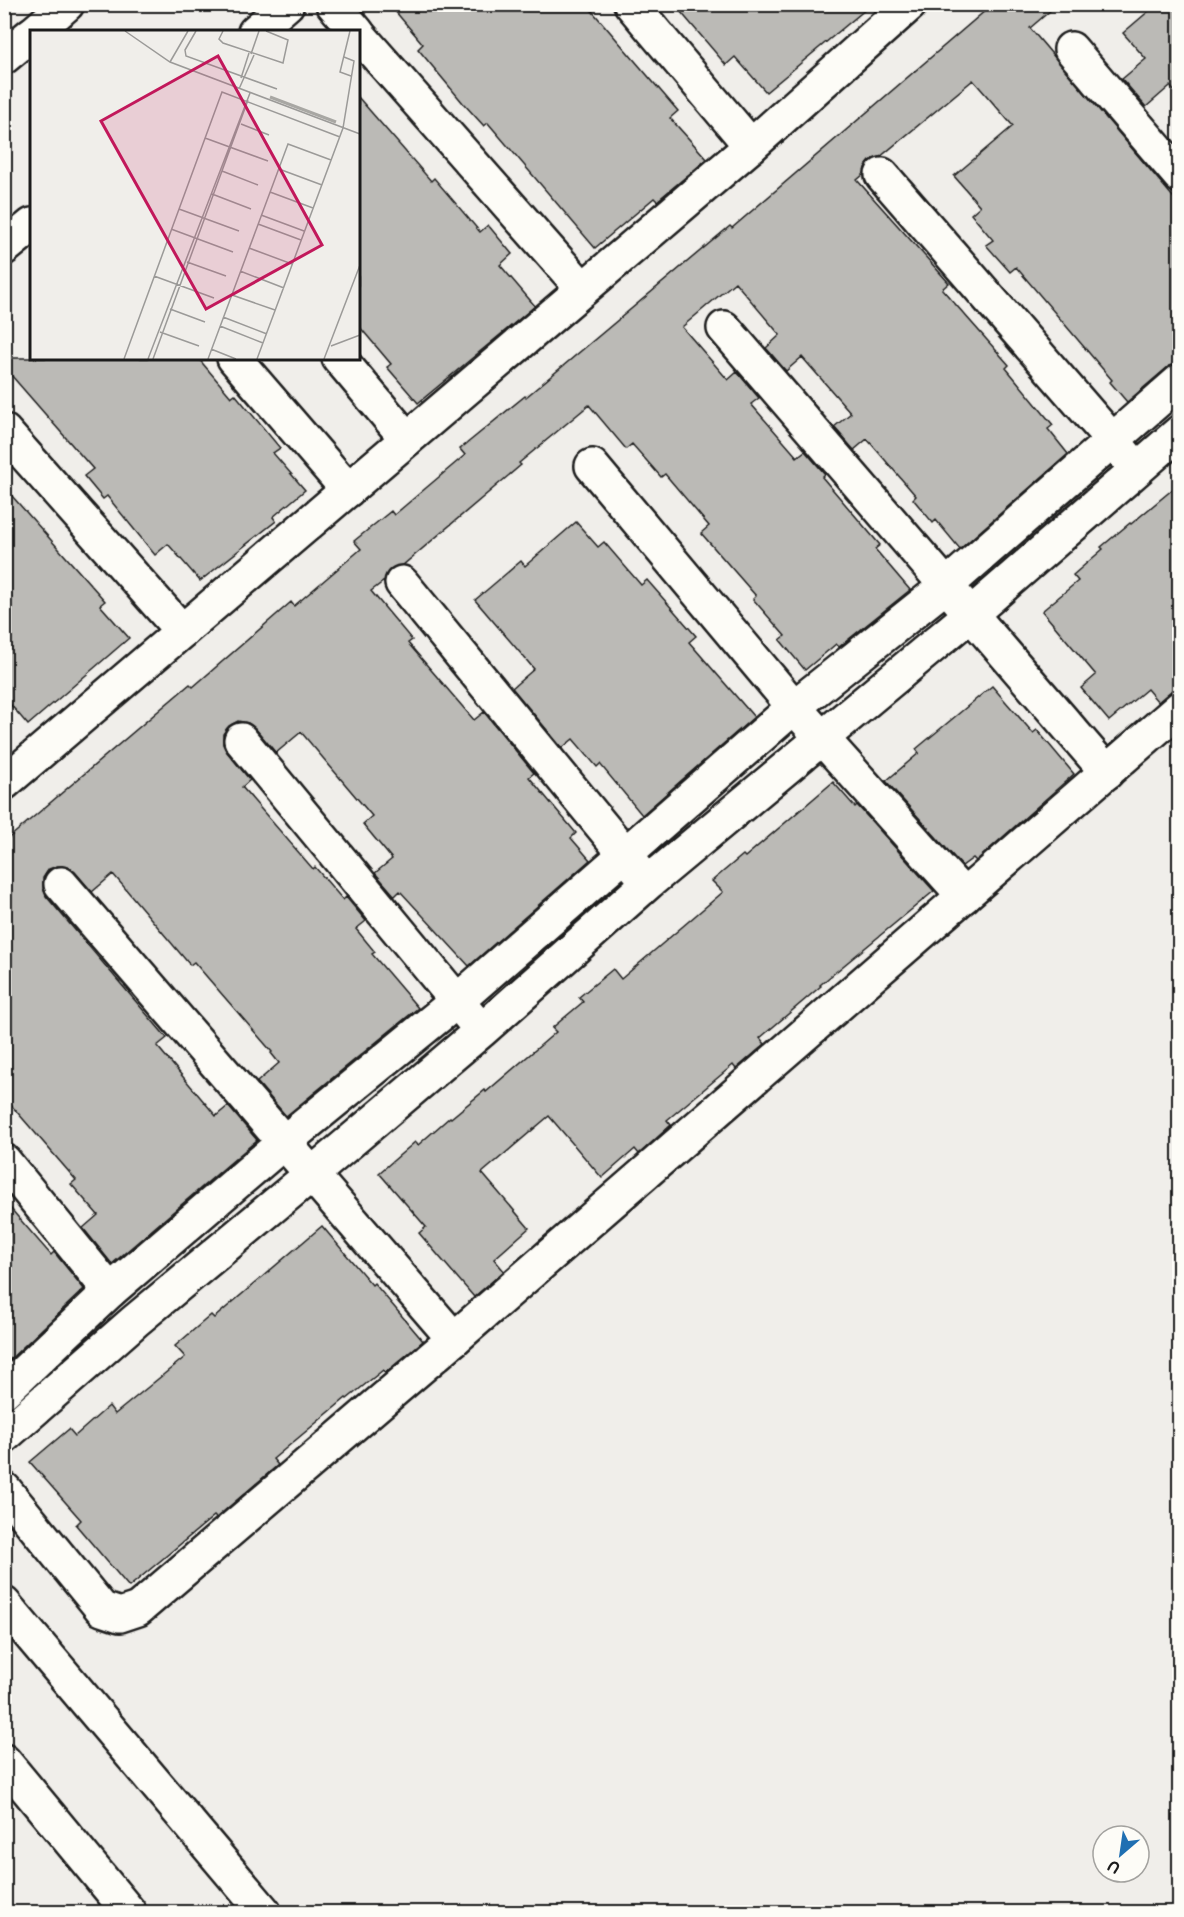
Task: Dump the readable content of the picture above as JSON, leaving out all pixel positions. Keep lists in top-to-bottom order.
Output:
{
  "north": "bottom left"
}
